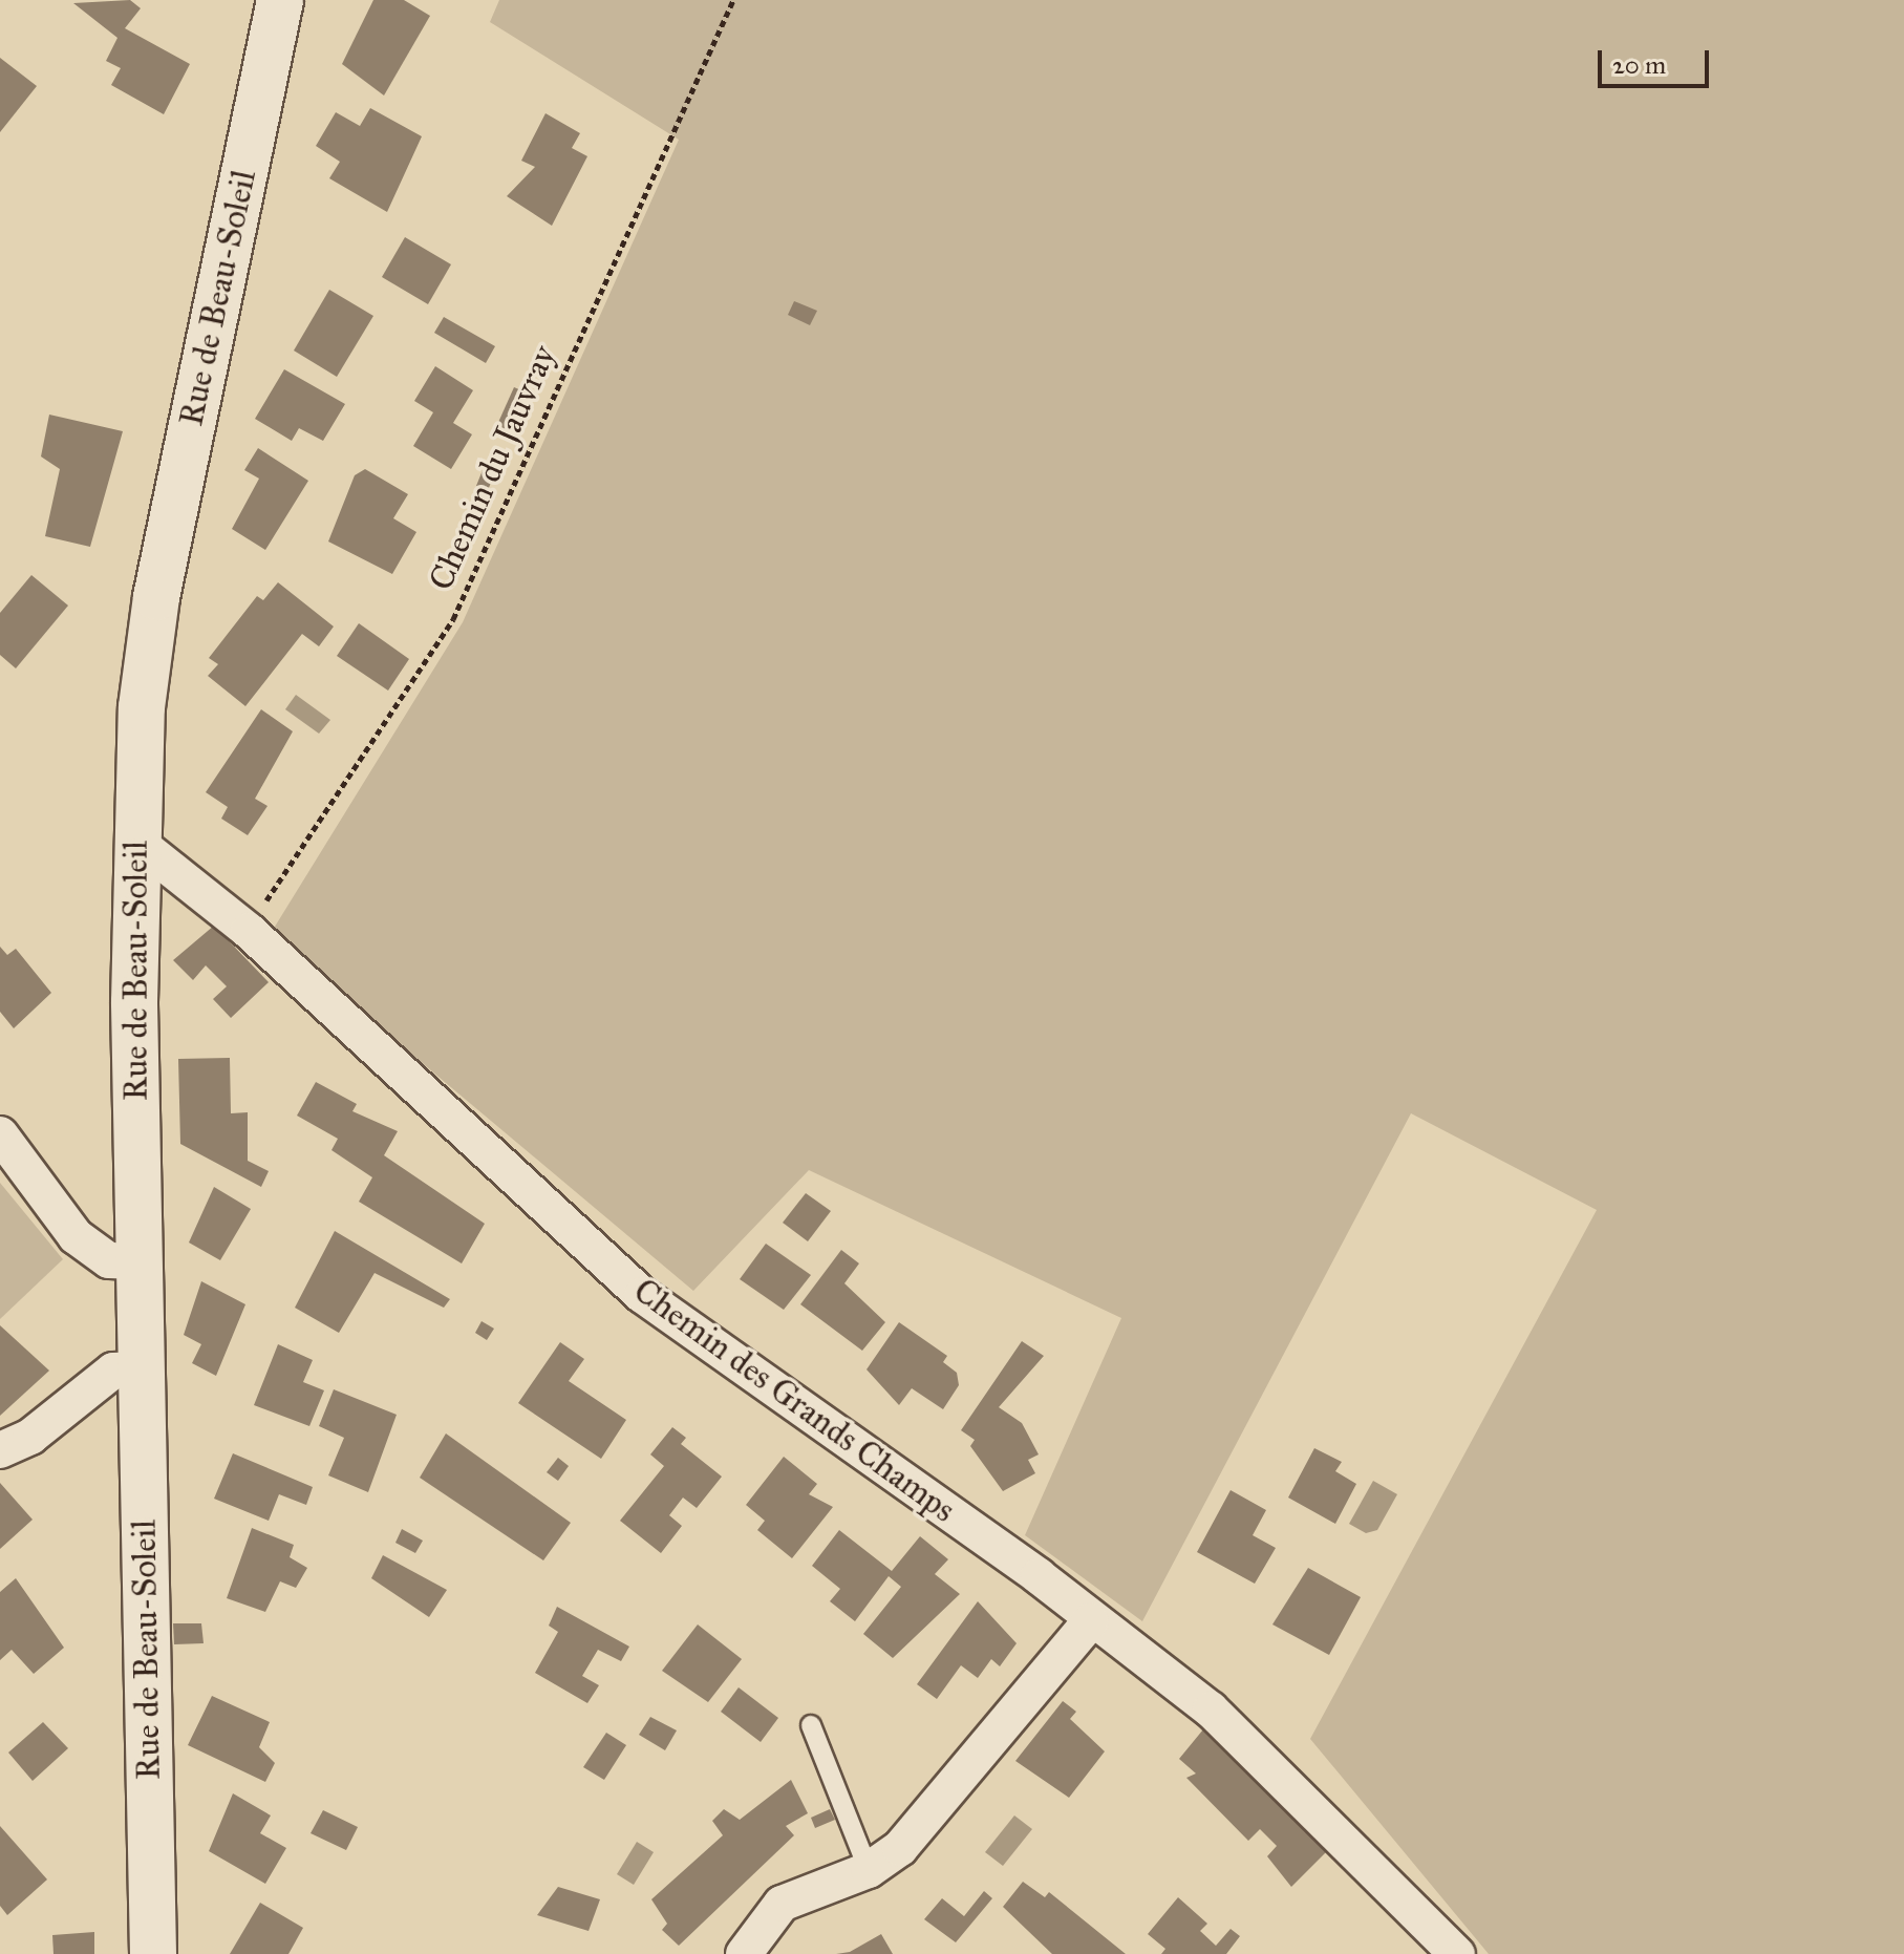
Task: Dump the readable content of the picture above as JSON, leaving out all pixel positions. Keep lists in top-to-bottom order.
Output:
{
  "streets": {
    "street": ["Rue de Beau-Soleil", "Chemin des Grands Champs"],
    "path": ["Chemin du Jauvray"]
  },
  "crossings": [
    ["Rue de Beau-Soleil", "Chemin des Grands Champs"],
    ["Chemin du Jauvray", "Chemin des Grands Champs"]
  ],
  "scale_bar": "20 m"
}
